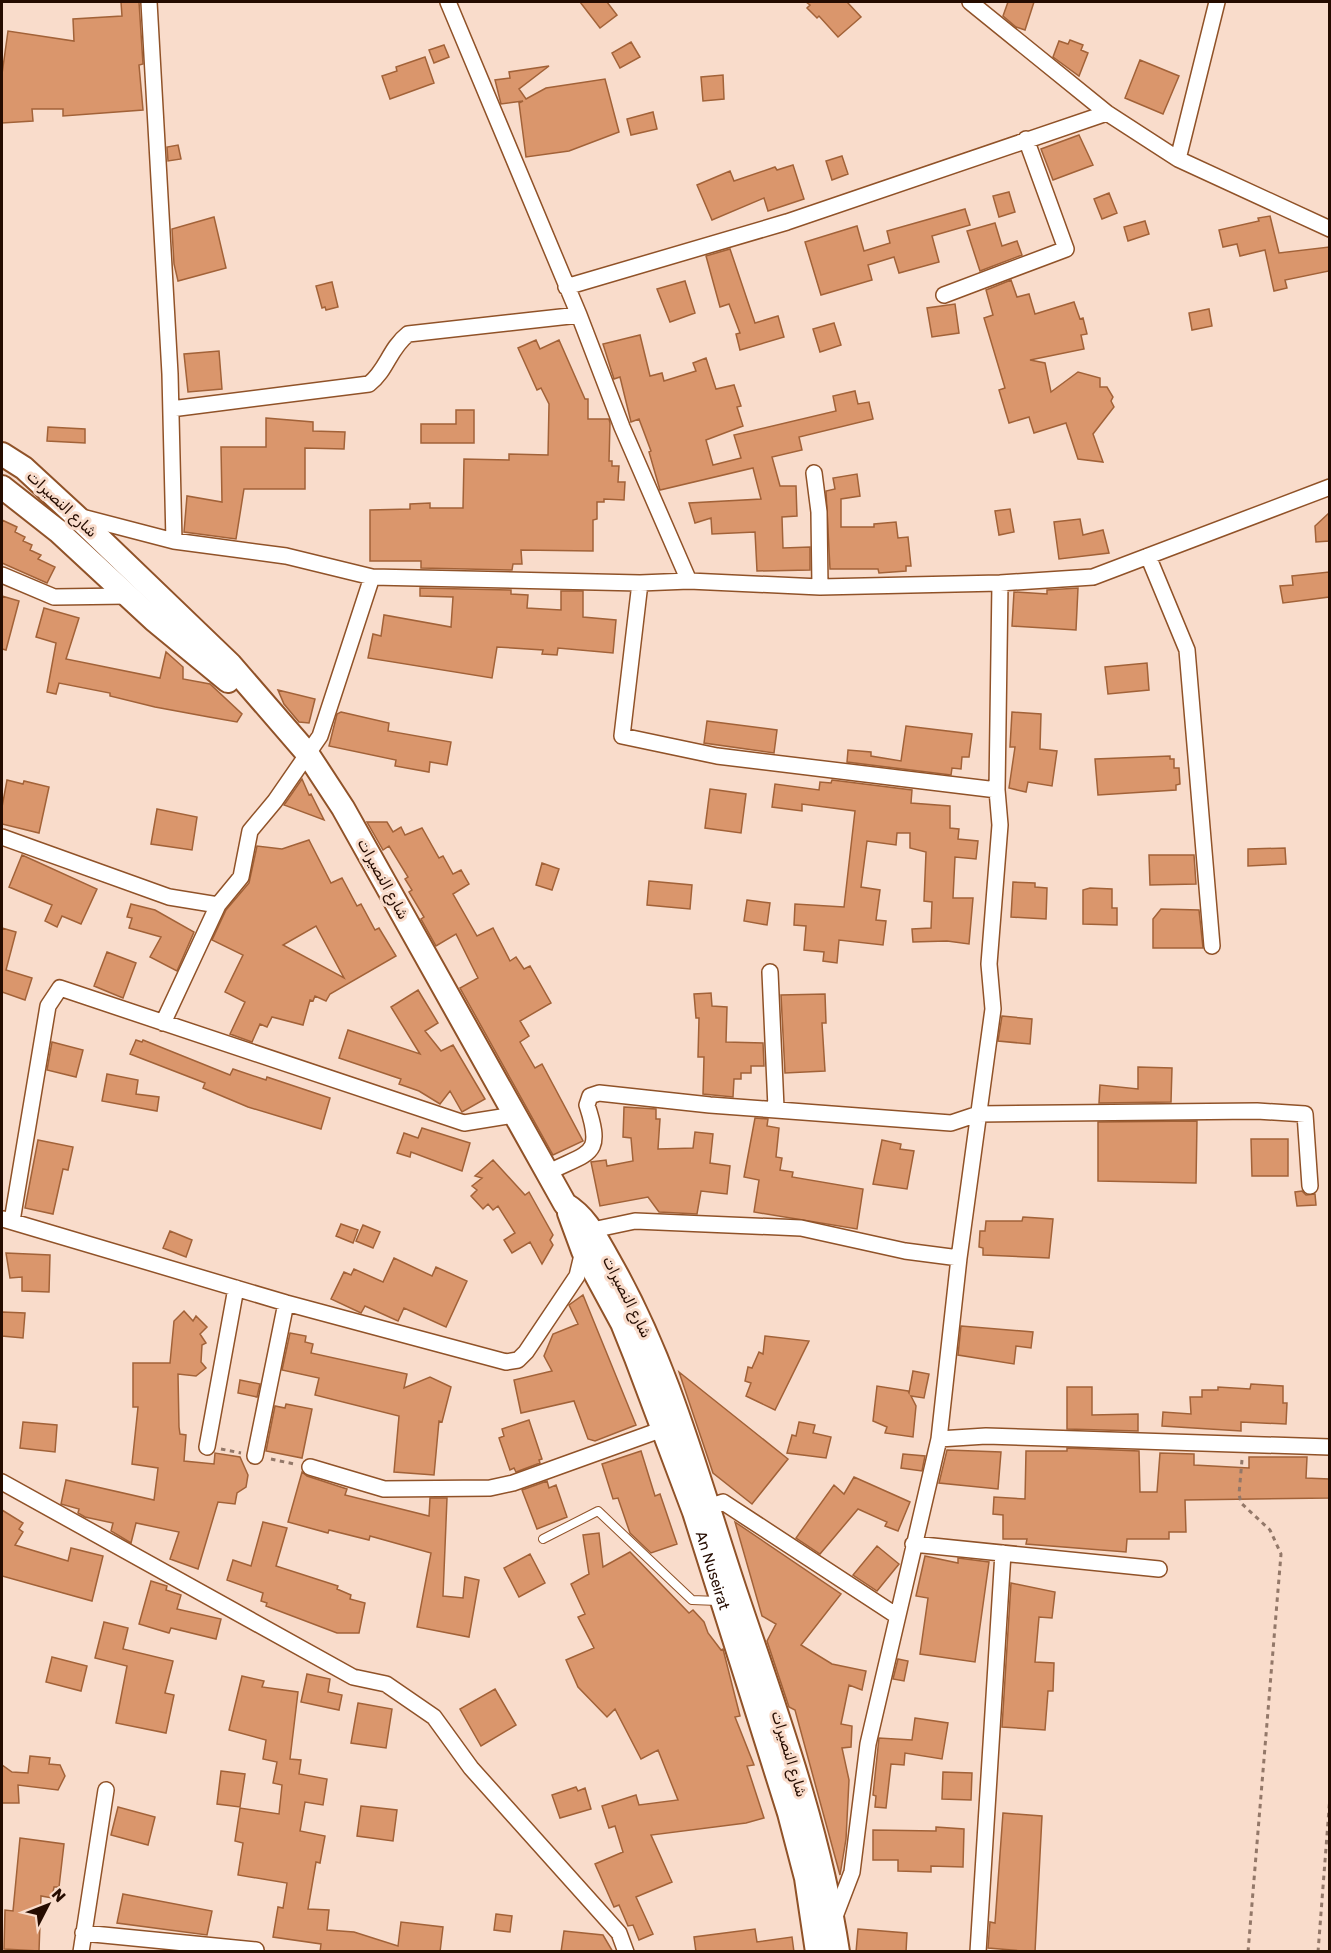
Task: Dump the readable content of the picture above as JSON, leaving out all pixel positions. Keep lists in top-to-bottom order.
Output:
{
  "streets": {
    "main road": ["شارع النصيرات", "An Nuseirat"]
  },
  "crossings": [
    ["شارع النصيرات", "An Nuseirat"]
  ],
  "north": "top right"
}
